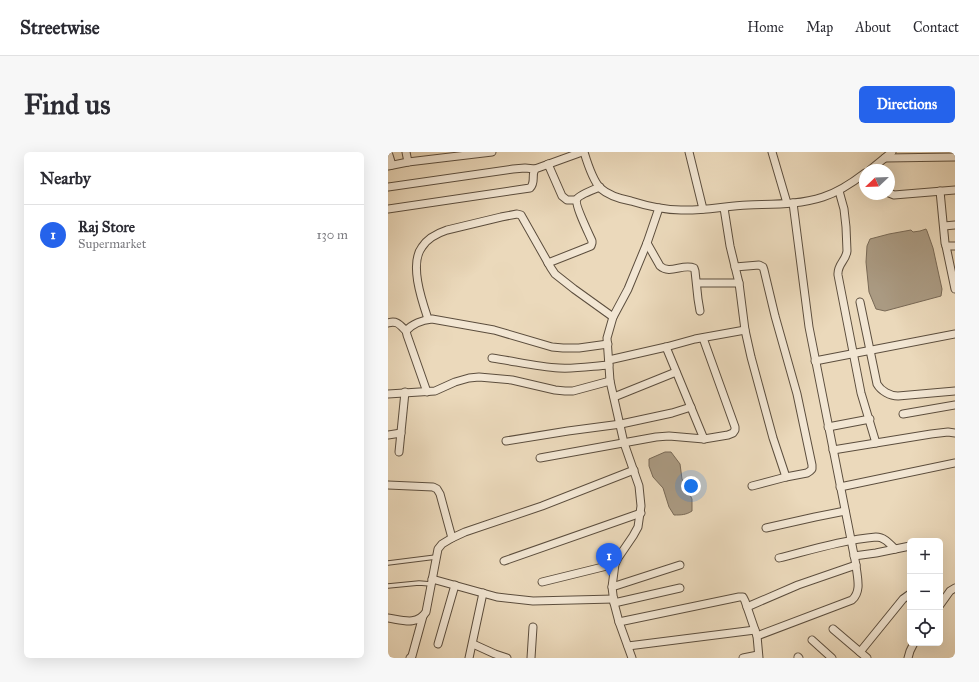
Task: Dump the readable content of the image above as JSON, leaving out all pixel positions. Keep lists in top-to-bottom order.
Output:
{
  "north": "bottom left",
  "page": {
    "header": "Streetwise",
    "nav": [
      "Home",
      "Map",
      "About",
      "Contact"
    ],
    "buttons": "Directions",
    "title": "Find us",
    "heading": "Nearby",
    "list": [
      {
        "mark": "1",
        "name": "Raj Store",
        "note": "Supermarket",
        "value": "130 m"
      }
    ],
    "map_buttons": ["+", "−"],
    "pins": "1"
  }
}
